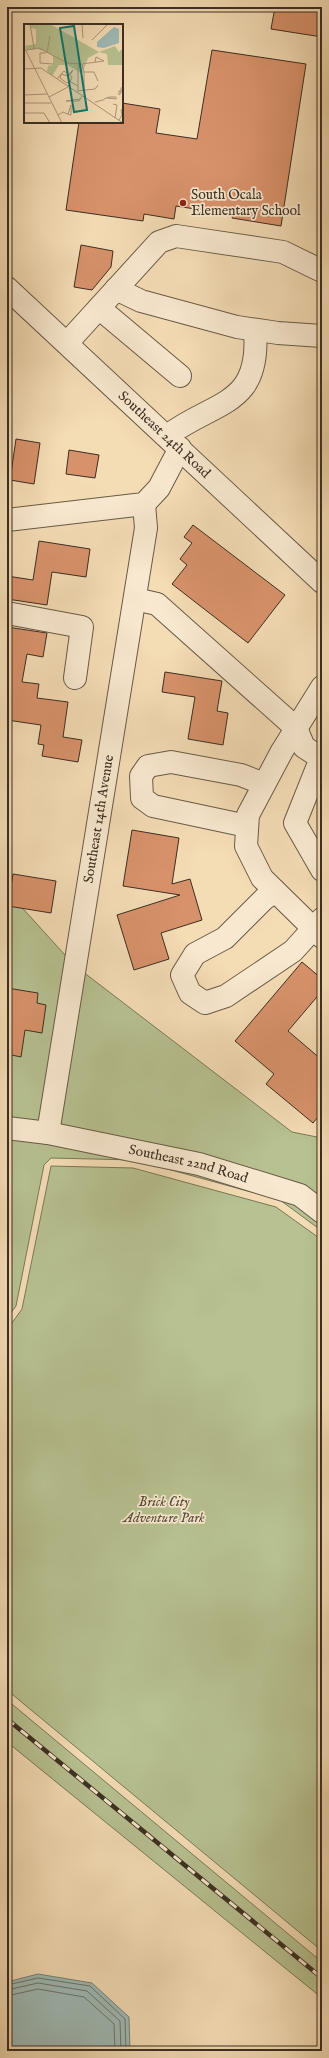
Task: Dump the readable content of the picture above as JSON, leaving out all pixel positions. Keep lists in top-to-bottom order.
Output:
{
  "streets": {
    "street": ["Southeast 24th Road", "Southeast 14th Avenue", "Southeast 22nd Road"]
  },
  "crossings": [
    ["Southeast 14th Avenue", "Southeast 22nd Road"]
  ],
  "parks": ["Brick City Adventure Park"],
  "places": ["South Ocala Elementary School"]
}
